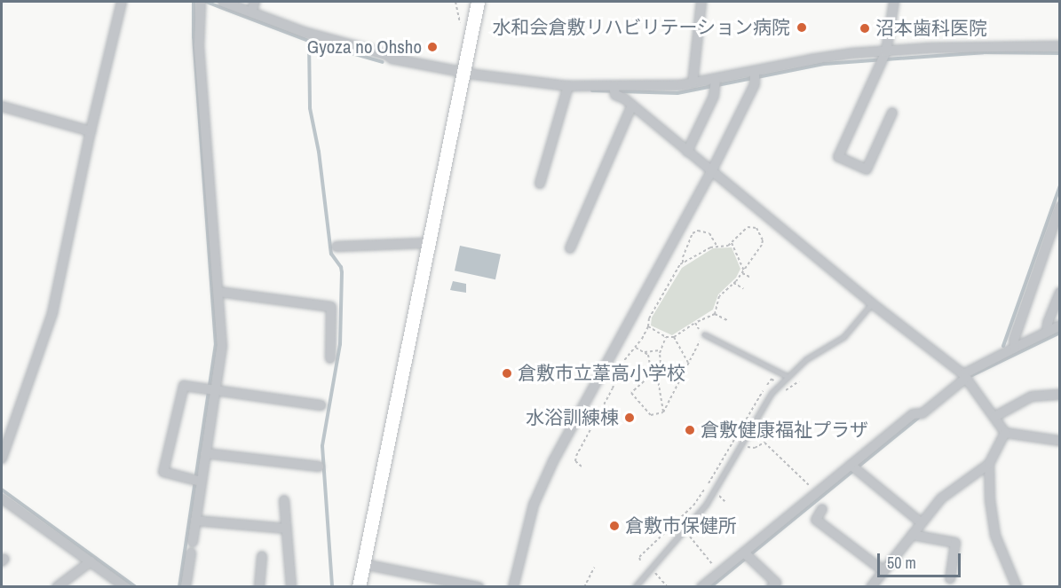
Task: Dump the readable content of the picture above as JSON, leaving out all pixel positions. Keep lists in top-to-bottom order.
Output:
{
  "places": [
    "水和会倉敷リハビリテーション病院",
    "沼本歯科医院",
    "Gyoza no Ohsho",
    "倉敷市立葦高小学校",
    "水浴訓練棟",
    "倉敷健康福祉プラザ",
    "倉敷市保健所"
  ],
  "scale_bar": "50 m"
}
